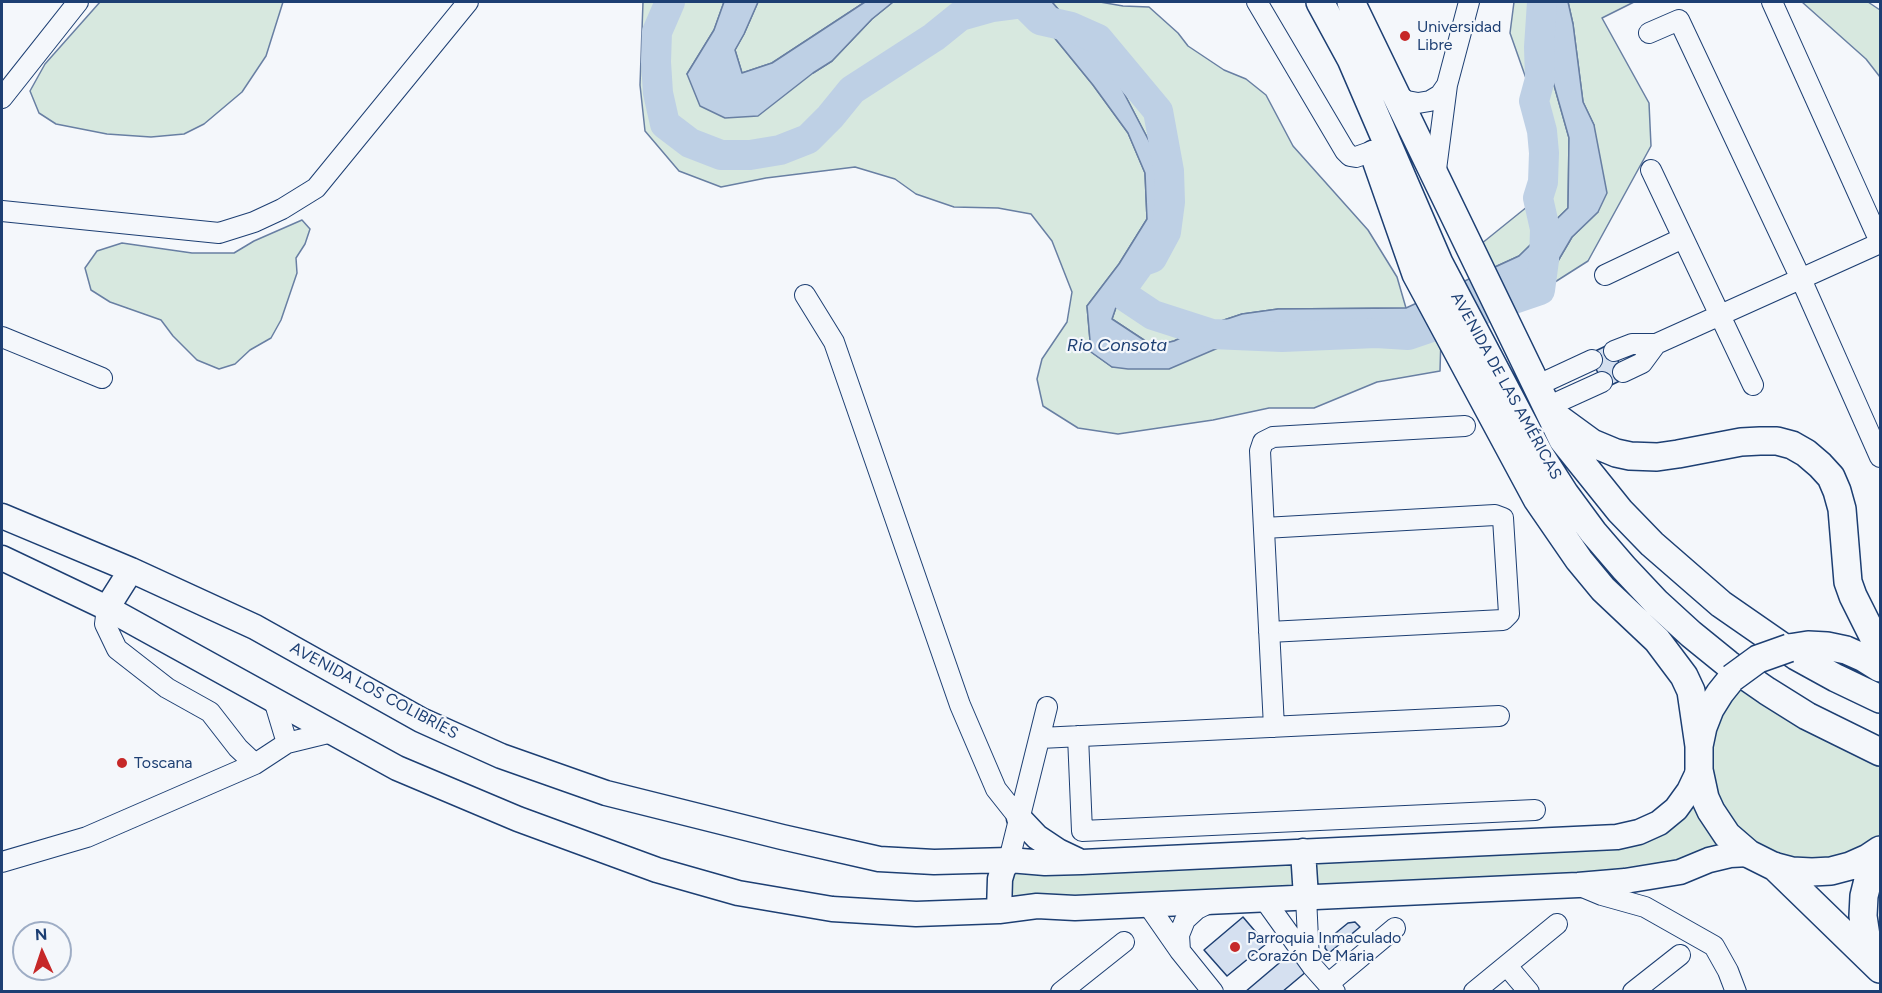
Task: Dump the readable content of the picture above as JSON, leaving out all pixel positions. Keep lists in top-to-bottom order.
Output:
{
  "streets": {
    "highway": ["AVENIDA DE LAS AMÉRICAS"],
    "main road": ["AVENIDA LOS COLIBRÍES"]
  },
  "water": ["Rio Consota"],
  "places": ["Universidad Libre", "Toscana", "Parroquia Inmaculado Corazón De Maria"],
  "north": "top"
}
